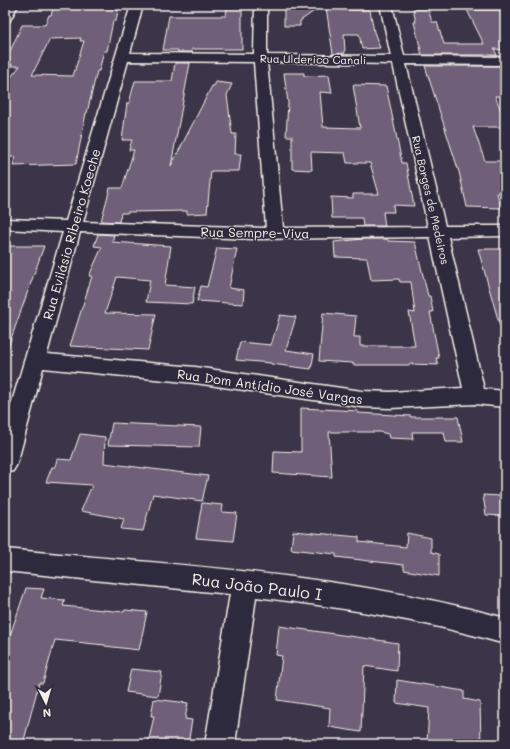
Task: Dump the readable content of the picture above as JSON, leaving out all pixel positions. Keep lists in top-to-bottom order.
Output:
{
  "streets": {
    "street": [
      "Rua Ulderico Canali",
      "Rua Borges de Medeiros",
      "Rua Sempre-Viva",
      "Rua Evilásio Ribeiro Koeche",
      "Rua Dom Antídio José Vargas",
      "Rua João Paulo I"
    ]
  },
  "crossings": [
    ["Rua Ulderico Canali", "Rua Borges de Medeiros"],
    ["Rua Ulderico Canali", "Rua Evilásio Ribeiro Koeche"],
    ["Rua Borges de Medeiros", "Rua Sempre-Viva"],
    ["Rua Borges de Medeiros", "Rua Dom Antídio José Vargas"],
    ["Rua Sempre-Viva", "Rua Evilásio Ribeiro Koeche"],
    ["Rua Evilásio Ribeiro Koeche", "Rua Dom Antídio José Vargas"]
  ],
  "north": "bottom"
}
